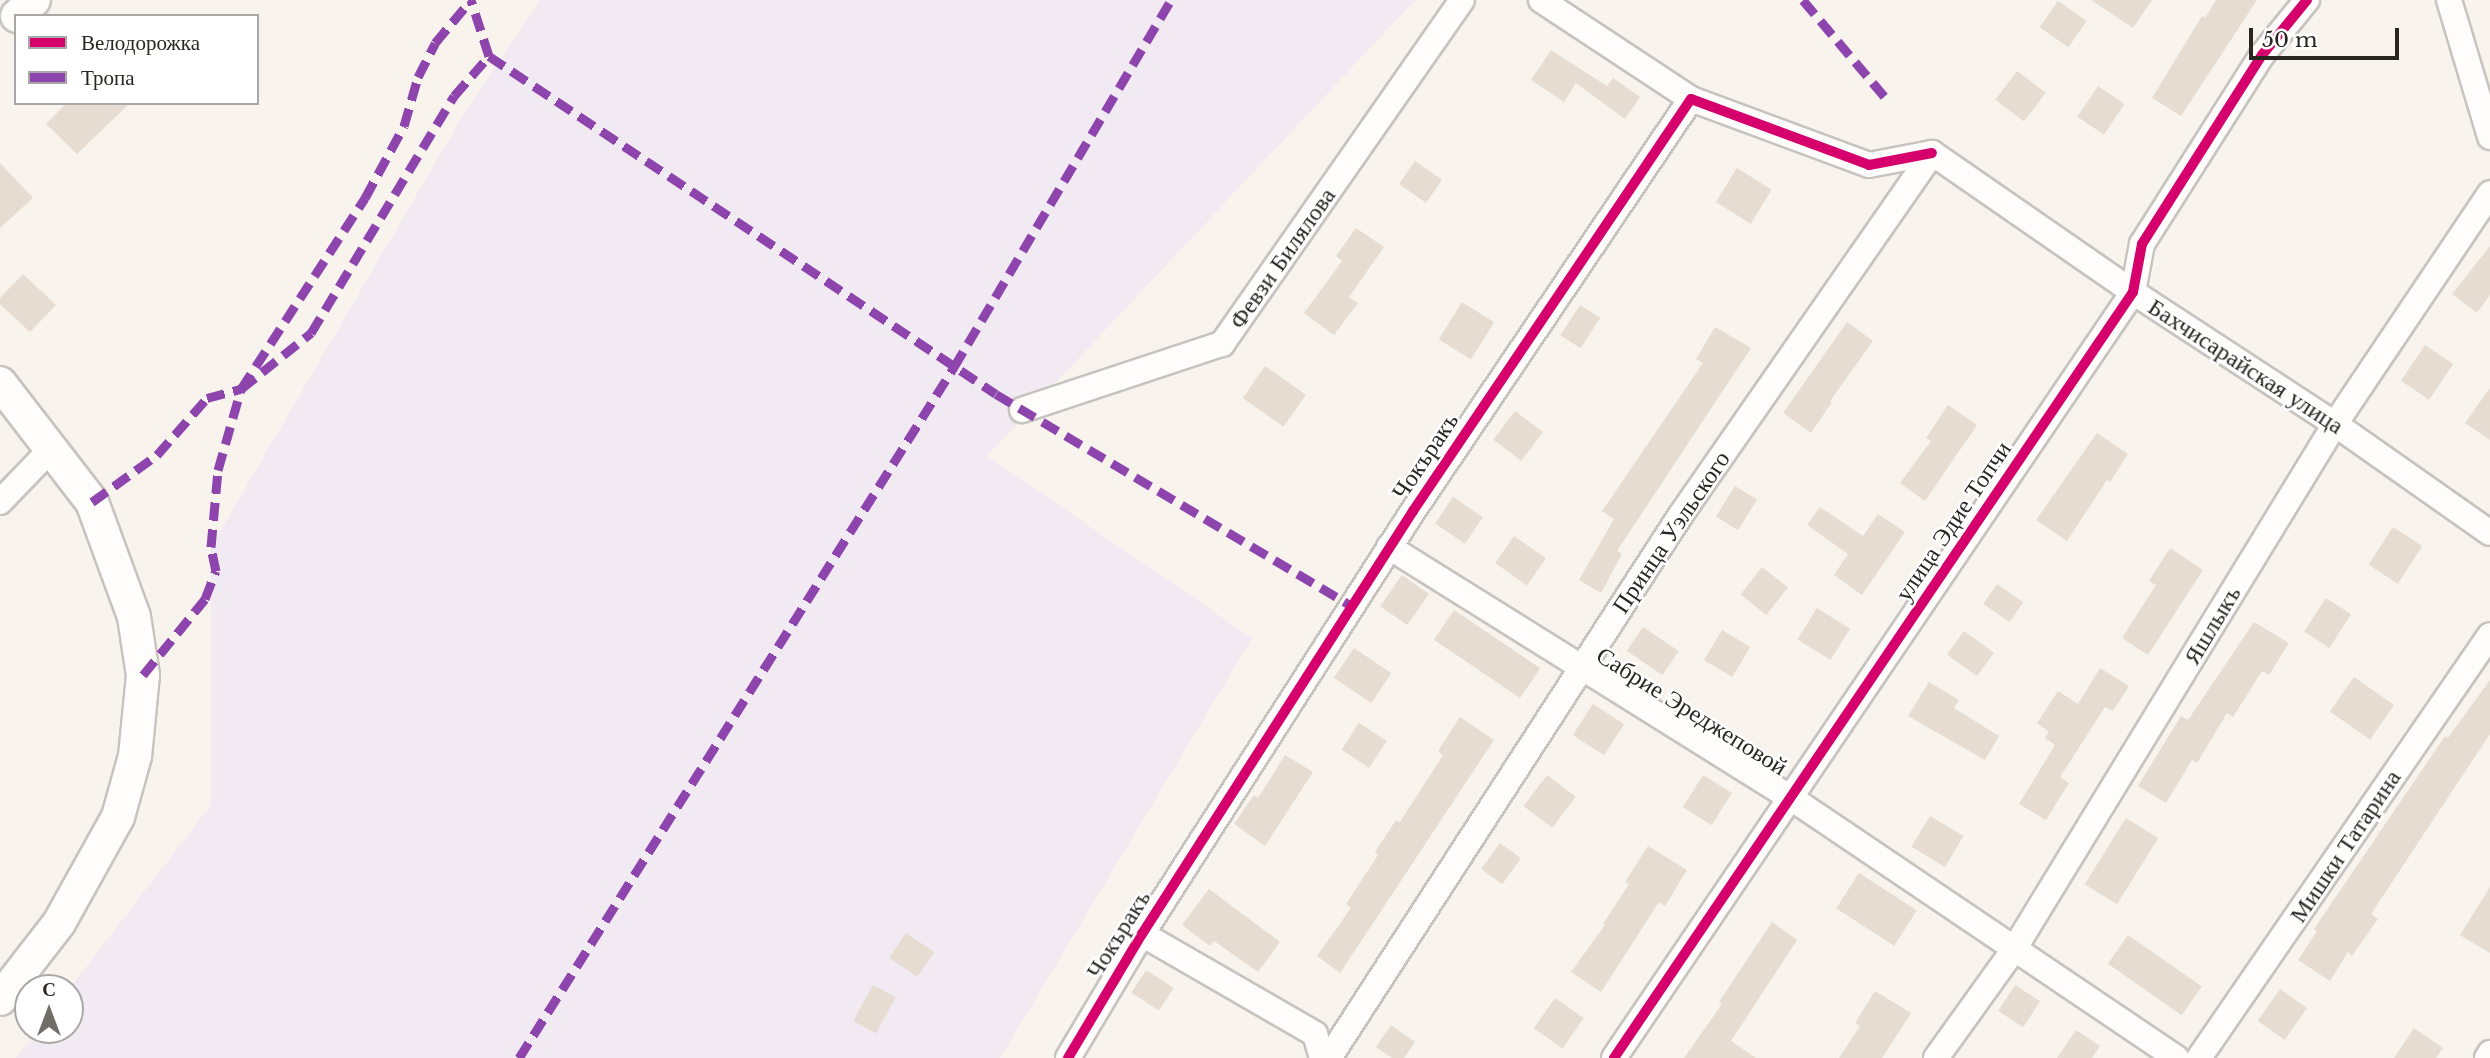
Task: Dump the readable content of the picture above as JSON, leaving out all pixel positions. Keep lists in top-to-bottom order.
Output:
{
  "streets": {
    "street": [
      "Февзи Билялова",
      "Бахчисарайская улица",
      "Чокъракъ",
      "улица Эдие Топчи",
      "Принца Уэльского",
      "Яшлыкъ",
      "Сабрие Эреджеповой",
      "Мишки Татарина"
    ]
  },
  "crossings": [
    ["Бахчисарайская улица", "улица Эдие Топчи"],
    ["Бахчисарайская улица", "Принца Уэльского"],
    ["Бахчисарайская улица", "Яшлыкъ"],
    ["Чокъракъ", "Сабрие Эреджеповой"],
    ["улица Эдие Топчи", "Сабрие Эреджеповой"],
    ["Принца Уэльского", "Сабрие Эреджеповой"],
    ["Яшлыкъ", "Сабрие Эреджеповой"]
  ],
  "legend": ["Велодорожка", "Тропа"],
  "scale_bar": "50 m",
  "north": "top"
}
